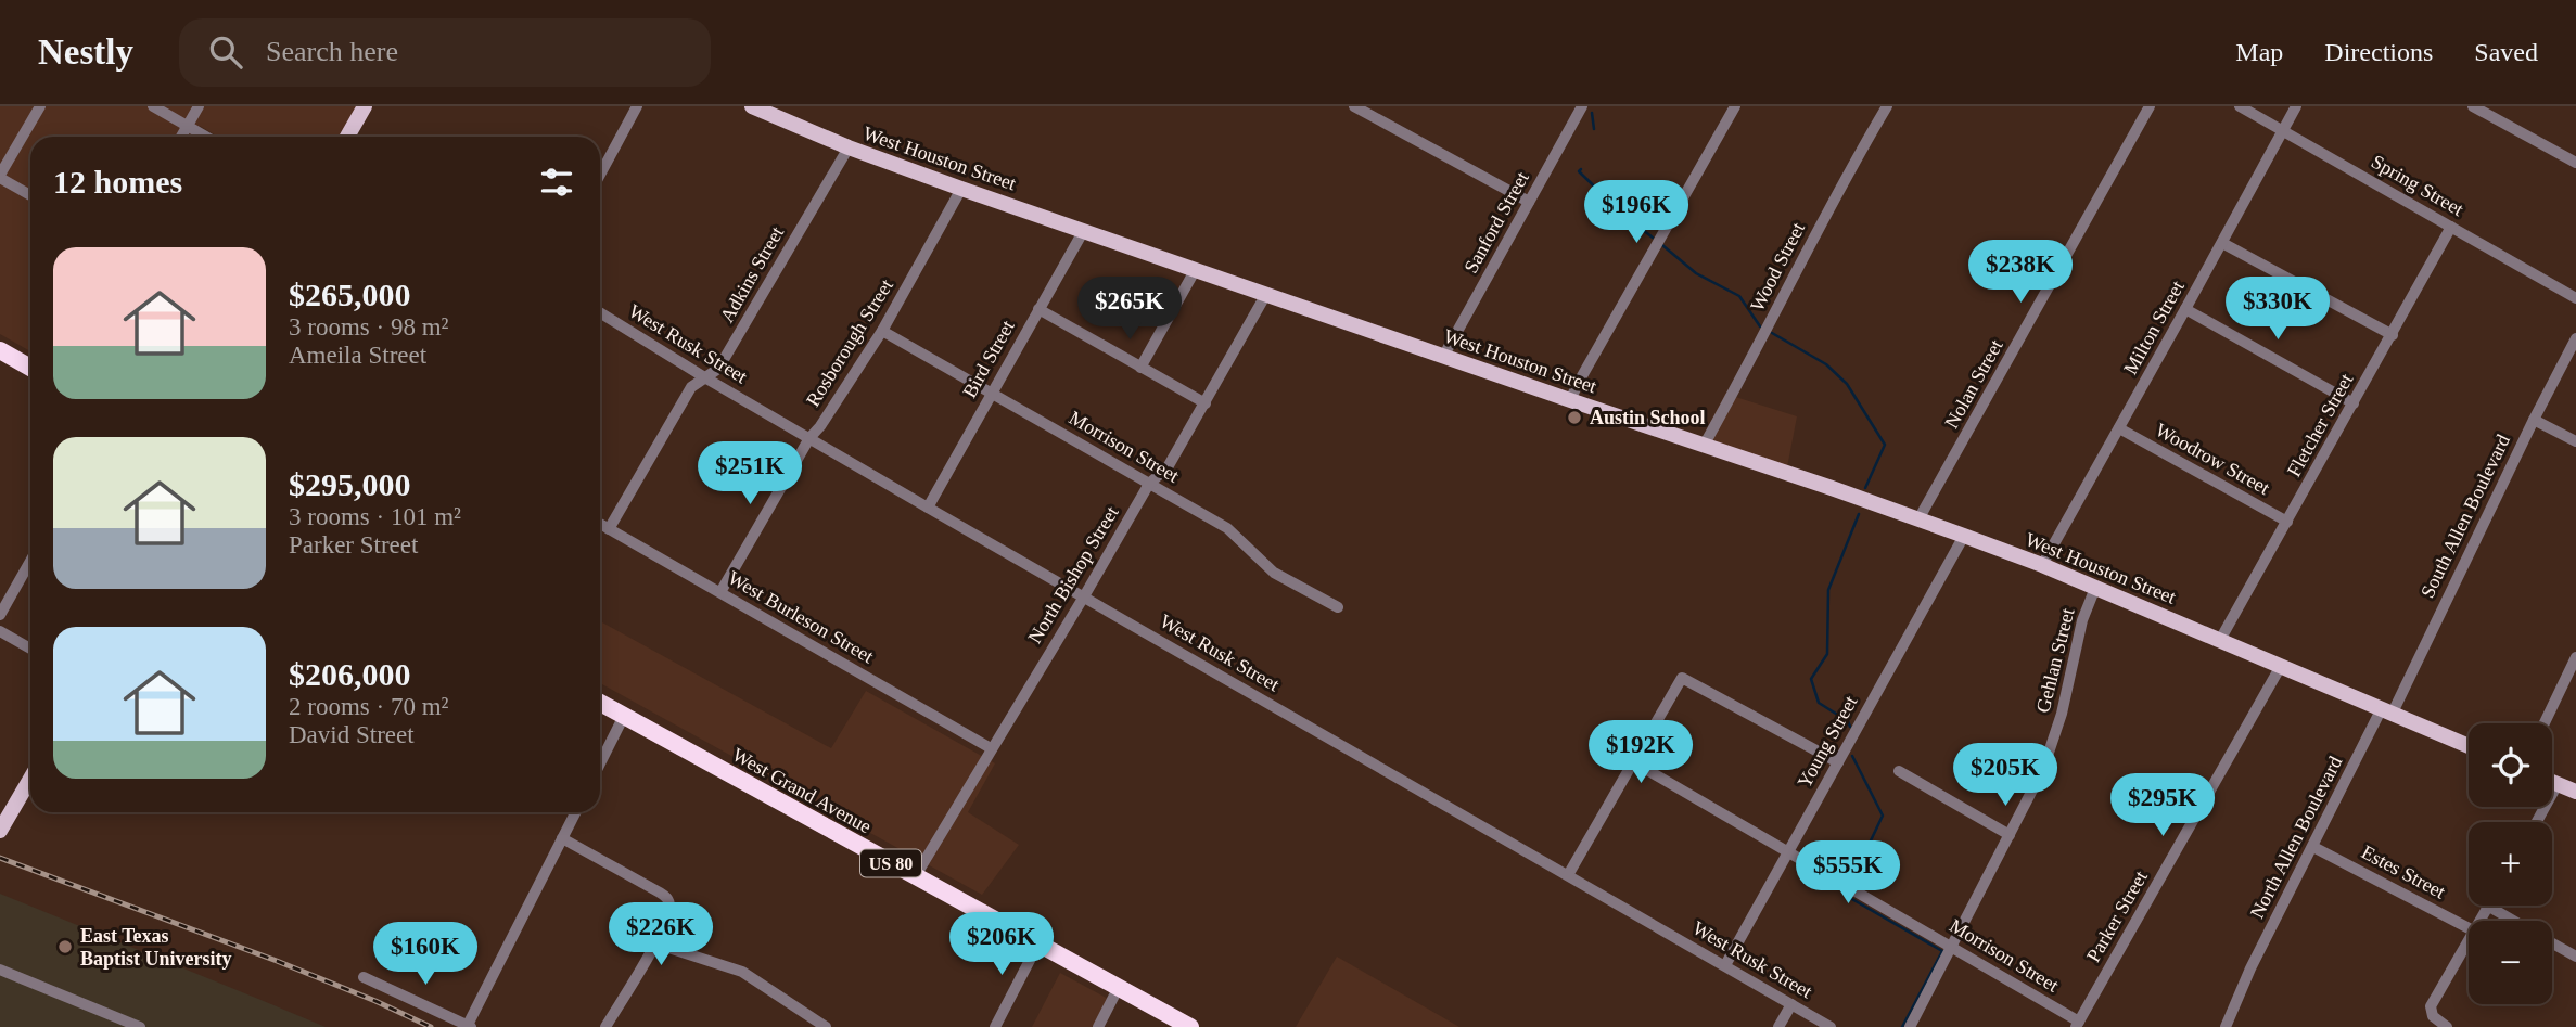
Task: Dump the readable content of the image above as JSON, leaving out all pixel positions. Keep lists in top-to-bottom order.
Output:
{
  "streets": {
    "highway": ["West Grand Avenue", "US 80"],
    "main road": ["West Houston Street"],
    "street": [
      "Spring Street",
      "Sanford Street",
      "Wood Street",
      "Adkins Street",
      "Milton Street",
      "Rosborough Street",
      "West Rusk Street",
      "Bird Street",
      "Nolan Street",
      "Fletcher Street",
      "Morrison Street",
      "Woodrow Street",
      "South Allen Boulevard",
      "North Bishop Street",
      "West Burleson Street",
      "Gehlan Street",
      "Young Street",
      "North Allen Boulevard",
      "Estes Street",
      "Parker Street"
    ]
  },
  "crossings": [
    ["West Houston Street", "Sanford Street"],
    ["West Houston Street", "Wood Street"],
    ["West Houston Street", "Adkins Street"],
    ["West Houston Street", "Milton Street"],
    ["West Houston Street", "Rosborough Street"],
    ["West Houston Street", "Bird Street"],
    ["West Houston Street", "Nolan Street"],
    ["West Houston Street", "Fletcher Street"],
    ["West Houston Street", "South Allen Boulevard"],
    ["West Houston Street", "North Bishop Street"],
    ["West Houston Street", "Gehlan Street"],
    ["West Houston Street", "Young Street"],
    ["West Houston Street", "North Allen Boulevard"],
    ["West Houston Street", "Parker Street"],
    ["Spring Street", "Milton Street"],
    ["Spring Street", "Fletcher Street"],
    ["Adkins Street", "West Rusk Street"],
    ["Adkins Street", "West Burleson Street"],
    ["Milton Street", "Woodrow Street"],
    ["Rosborough Street", "West Rusk Street"],
    ["Rosborough Street", "Morrison Street"],
    ["Rosborough Street", "West Burleson Street"],
    ["West Rusk Street", "Bird Street"],
    ["West Rusk Street", "North Bishop Street"],
    ["West Rusk Street", "Young Street"],
    ["Bird Street", "Morrison Street"],
    ["Fletcher Street", "Woodrow Street"],
    ["Morrison Street", "North Bishop Street"],
    ["Morrison Street", "Gehlan Street"],
    ["Morrison Street", "Young Street"],
    ["Morrison Street", "Parker Street"],
    ["South Allen Boulevard", "North Allen Boulevard"],
    ["North Bishop Street", "West Burleson Street"],
    ["North Bishop Street", "West Grand Avenue"],
    ["North Allen Boulevard", "Estes Street"]
  ],
  "places": ["Austin School", "East Texas Baptist University"],
  "page": {
    "header": "Nestly",
    "search": "Search here",
    "nav": ["Map", "Directions", "Saved"],
    "heading": "12 homes",
    "price": [
      "$196K",
      "$238K",
      "$265K",
      "$330K",
      "$251K",
      "$192K",
      "$205K",
      "$295K",
      "$555K",
      "$226K",
      "$206K",
      "$160K"
    ],
    "list": [
      {
        "name": "$265,000",
        "note": "3 rooms · 98 m² · Ameila Street"
      },
      {
        "name": "$295,000",
        "note": "3 rooms · 101 m² · Parker Street"
      },
      {
        "name": "$206,000",
        "note": "2 rooms · 70 m² · David Street"
      }
    ],
    "map_buttons": ["+", "−"]
  }
}
